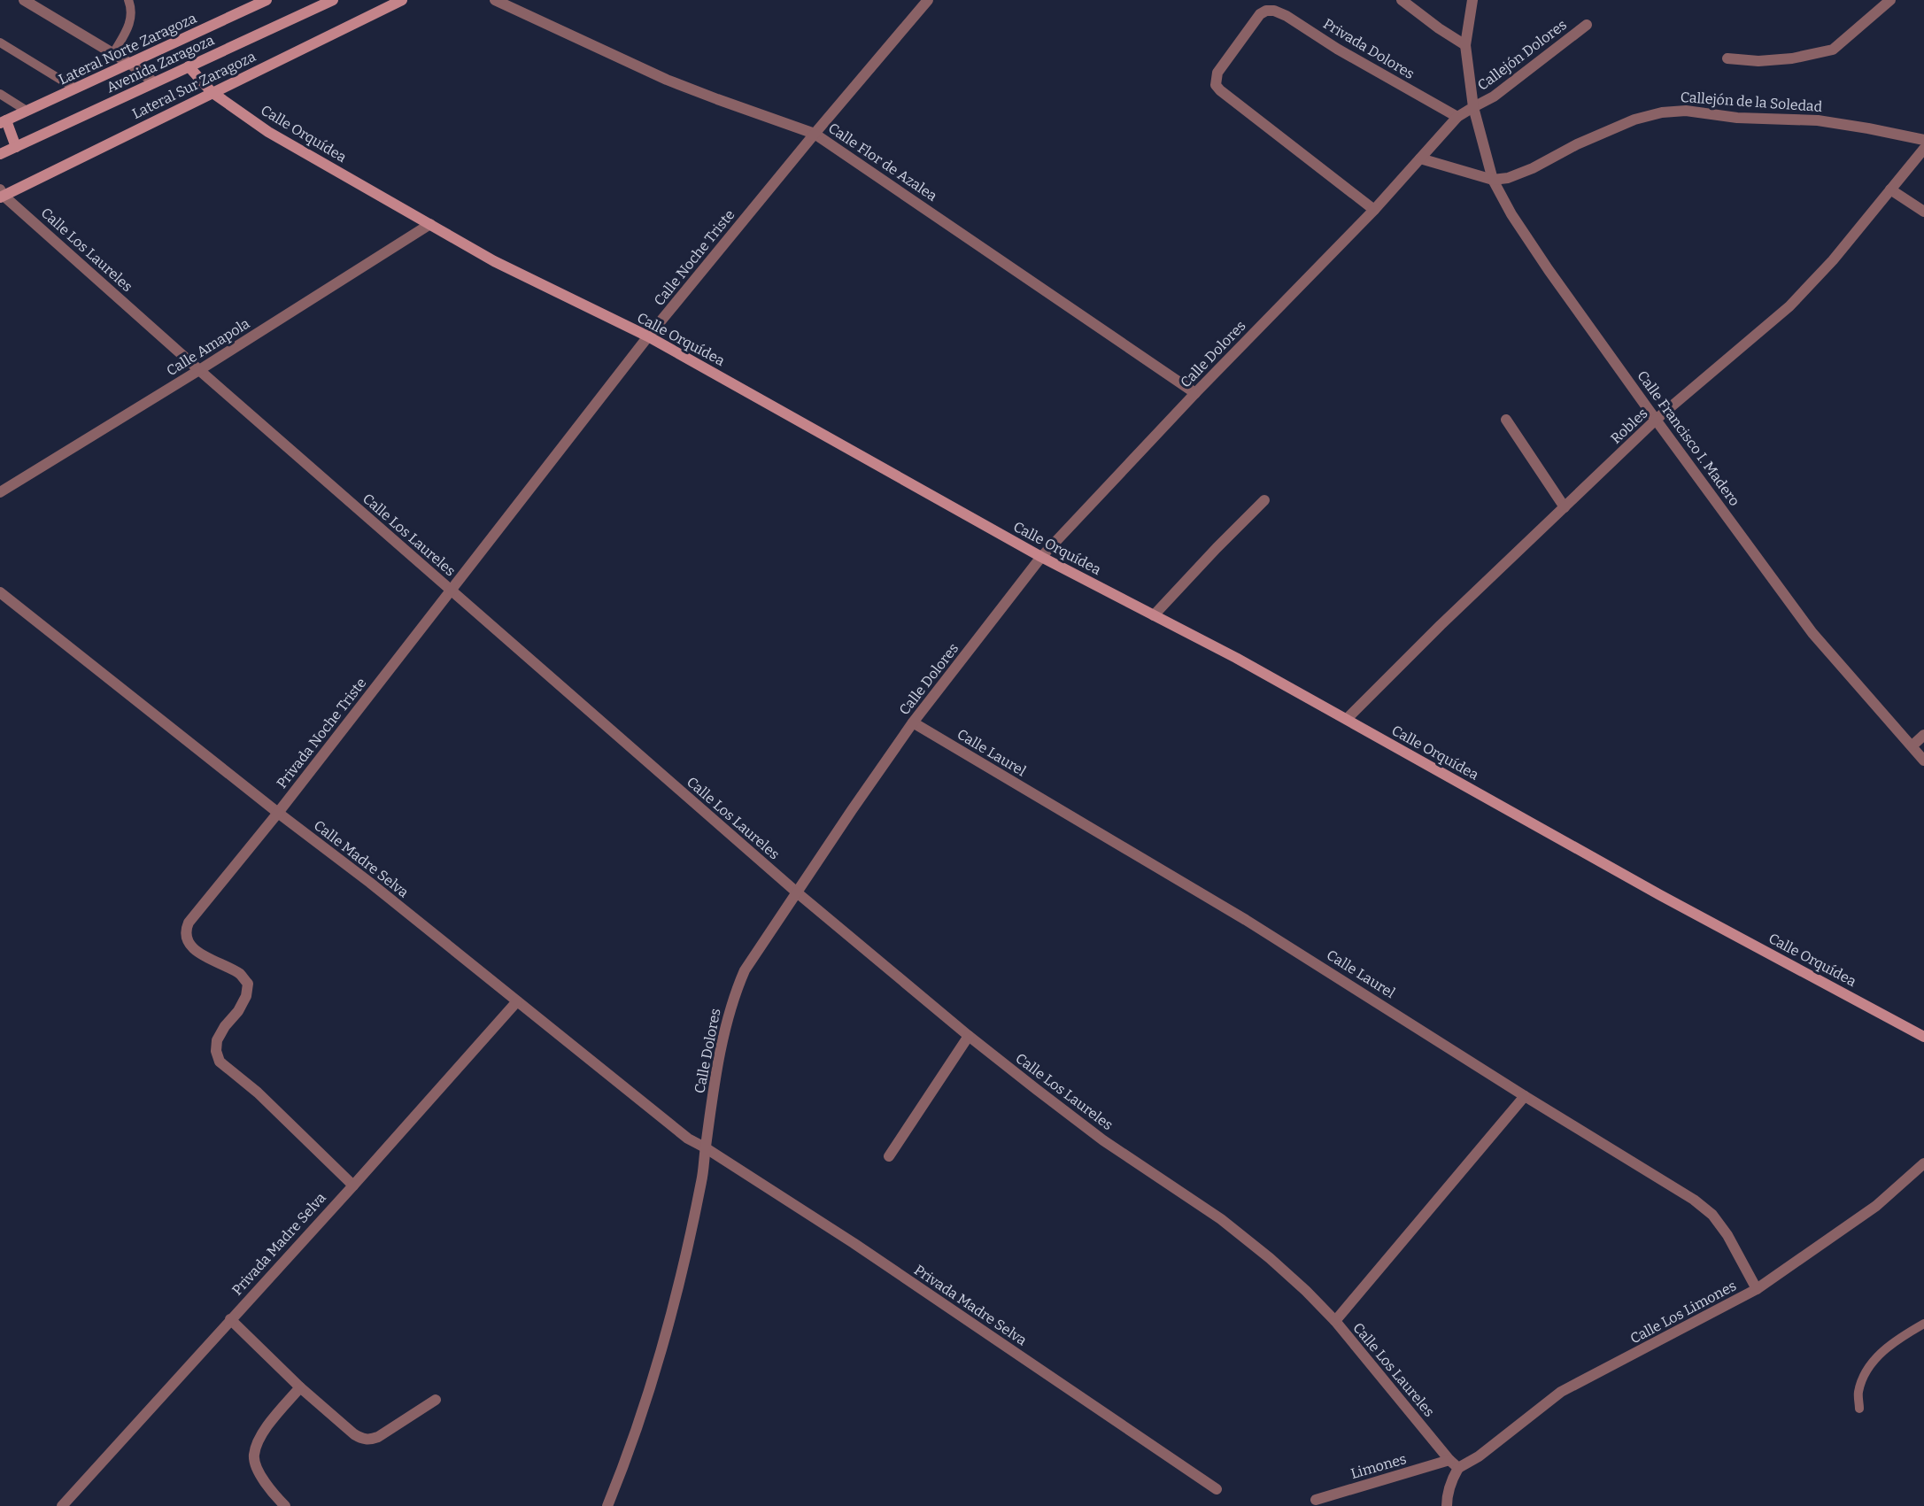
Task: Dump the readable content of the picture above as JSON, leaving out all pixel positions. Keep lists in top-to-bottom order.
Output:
{
  "streets": {
    "street": [
      "Lateral Norte Zaragoza",
      "Privada Dolores",
      "Callejón Dolores",
      "Avenida Zaragoza",
      "Lateral Sur Zaragoza",
      "Callejón de la Soledad",
      "Calle Orquídea",
      "Calle Flor de Azalea",
      "Calle Los Laureles",
      "Calle Noche Triste",
      "Calle Amapola",
      "Calle Dolores",
      "Robles",
      "Calle Francisco I. Madero",
      "Privada Noche Triste",
      "Calle Laurel",
      "Calle Madre Selva",
      "Privada Madre Selva",
      "Calle Los Limones",
      "Limones"
    ]
  },
  "crossings": [
    ["Privada Dolores", "Calle Dolores"],
    ["Callejón Dolores", "Calle Dolores"],
    ["Callejón Dolores", "Calle Francisco I. Madero"],
    ["Avenida Zaragoza", "Calle Orquídea"],
    ["Lateral Sur Zaragoza", "Calle Orquídea"],
    ["Lateral Sur Zaragoza", "Calle Los Laureles"],
    ["Callejón de la Soledad", "Calle Francisco I. Madero"],
    ["Calle Orquídea", "Calle Noche Triste"],
    ["Calle Orquídea", "Calle Amapola"],
    ["Calle Orquídea", "Calle Dolores"],
    ["Calle Orquídea", "Robles"],
    ["Calle Flor de Azalea", "Calle Noche Triste"],
    ["Calle Flor de Azalea", "Calle Dolores"],
    ["Calle Los Laureles", "Calle Noche Triste"],
    ["Calle Los Laureles", "Calle Amapola"],
    ["Calle Los Laureles", "Calle Dolores"],
    ["Calle Los Laureles", "Privada Noche Triste"],
    ["Calle Los Laureles", "Limones"],
    ["Calle Noche Triste", "Privada Noche Triste"],
    ["Calle Dolores", "Calle Francisco I. Madero"],
    ["Calle Dolores", "Calle Laurel"],
    ["Calle Dolores", "Calle Madre Selva"],
    ["Calle Dolores", "Privada Madre Selva"],
    ["Robles", "Calle Francisco I. Madero"],
    ["Privada Noche Triste", "Calle Madre Selva"],
    ["Privada Noche Triste", "Privada Madre Selva"],
    ["Calle Laurel", "Calle Los Limones"],
    ["Calle Madre Selva", "Privada Madre Selva"]
  ]
}
